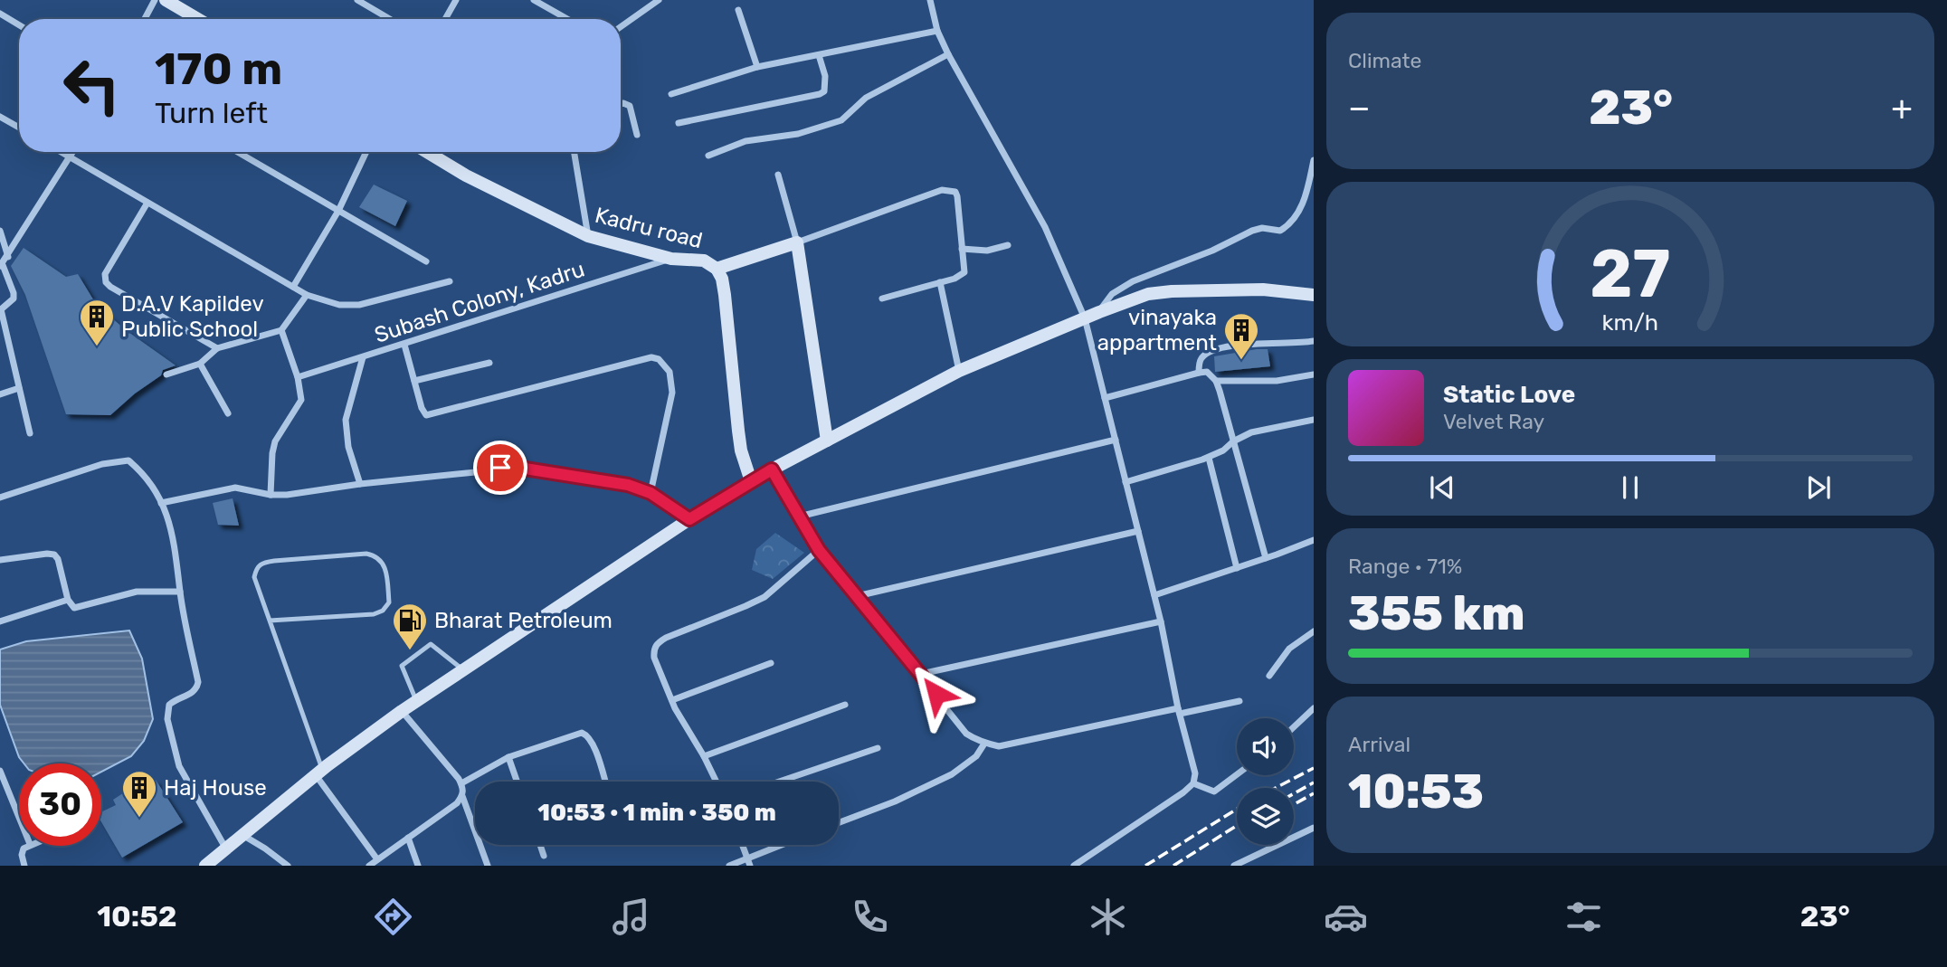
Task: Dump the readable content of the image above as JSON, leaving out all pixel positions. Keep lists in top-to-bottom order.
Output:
{
  "streets": {
    "main road": ["Kadru road"],
    "street": ["Subash Colony, Kadru"]
  },
  "crossings": [
    ["Kadru road", "Subash Colony, Kadru"]
  ],
  "places": {
    "building": ["D.A.V Kapildev Public School", "vinayaka appartment", "Haj House"],
    "fuel station": ["Bharat Petroleum"]
  },
  "page": {
    "tile": [
      "Climate",
      ["Range · 71%", "355 km"],
      ["Arrival", "10:53"]
    ],
    "turn": ["170 m", "Turn left"],
    "heat": ["−", "23°", "+"],
    "song": ["Static Love", "Velvet Ray"],
    "limit": "30",
    "trip": "10:53 · 1 min · 350 m",
    "tabs": ["10:52", "23°"],
    "gauge": ["27", "km/h"]
  }
}
